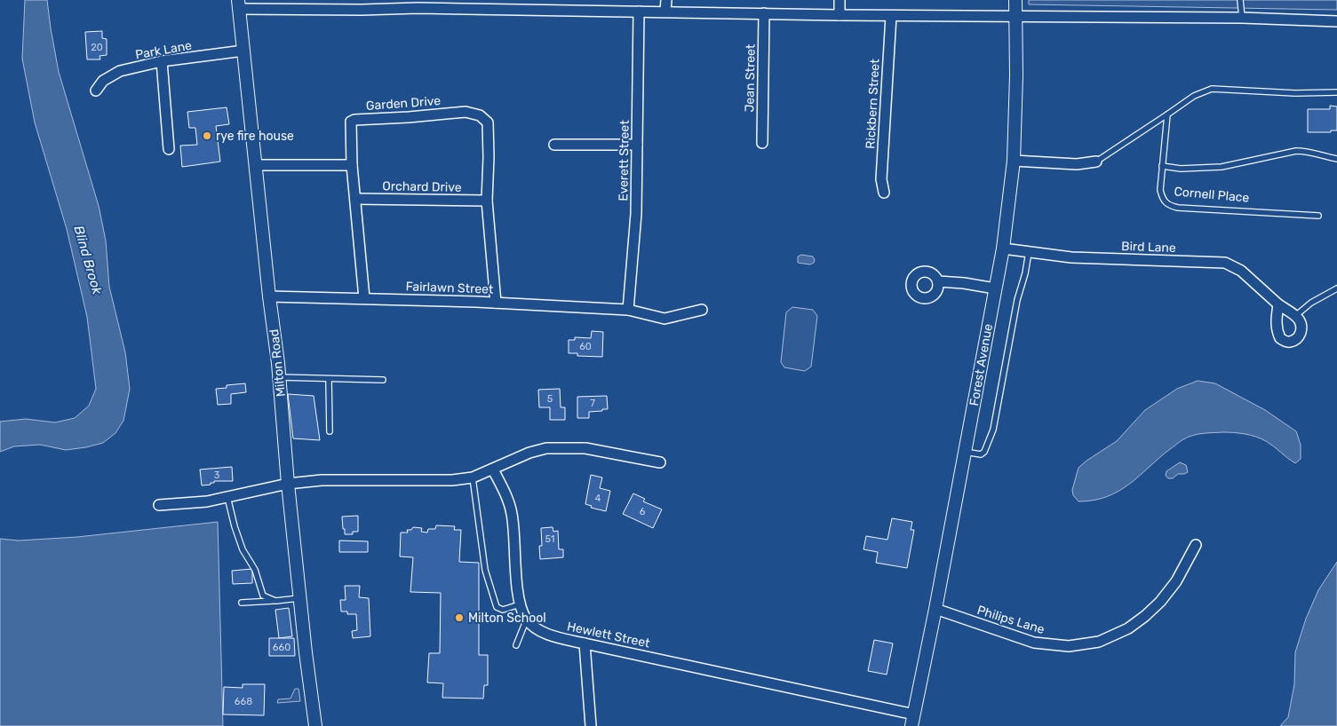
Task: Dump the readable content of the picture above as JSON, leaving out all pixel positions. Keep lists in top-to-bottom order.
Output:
{
  "streets": {
    "street": [
      "Park Lane",
      "Jean Street",
      "Garden Drive",
      "Rickbern Street",
      "Everett Street",
      "Orchard Drive",
      "Bird Lane",
      "Fairlawn Street",
      "Milton Road",
      "Forest Avenue",
      "Philips Lane",
      "Hewlett Street"
    ],
    "lane": ["Cornell Place"]
  },
  "crossings": [
    ["Park Lane", "Milton Road"],
    ["Garden Drive", "Orchard Drive"],
    ["Garden Drive", "Fairlawn Street"],
    ["Everett Street", "Fairlawn Street"],
    ["Bird Lane", "Forest Avenue"],
    ["Fairlawn Street", "Milton Road"],
    ["Forest Avenue", "Philips Lane"],
    ["Forest Avenue", "Hewlett Street"]
  ],
  "water": ["Blind Brook"],
  "places": ["rye fire house", "Milton School"],
  "house_numbers": [
    "20",
    "60",
    "5",
    "7",
    "3",
    "4",
    "6",
    "51",
    "660",
    "668"
  ]
}
